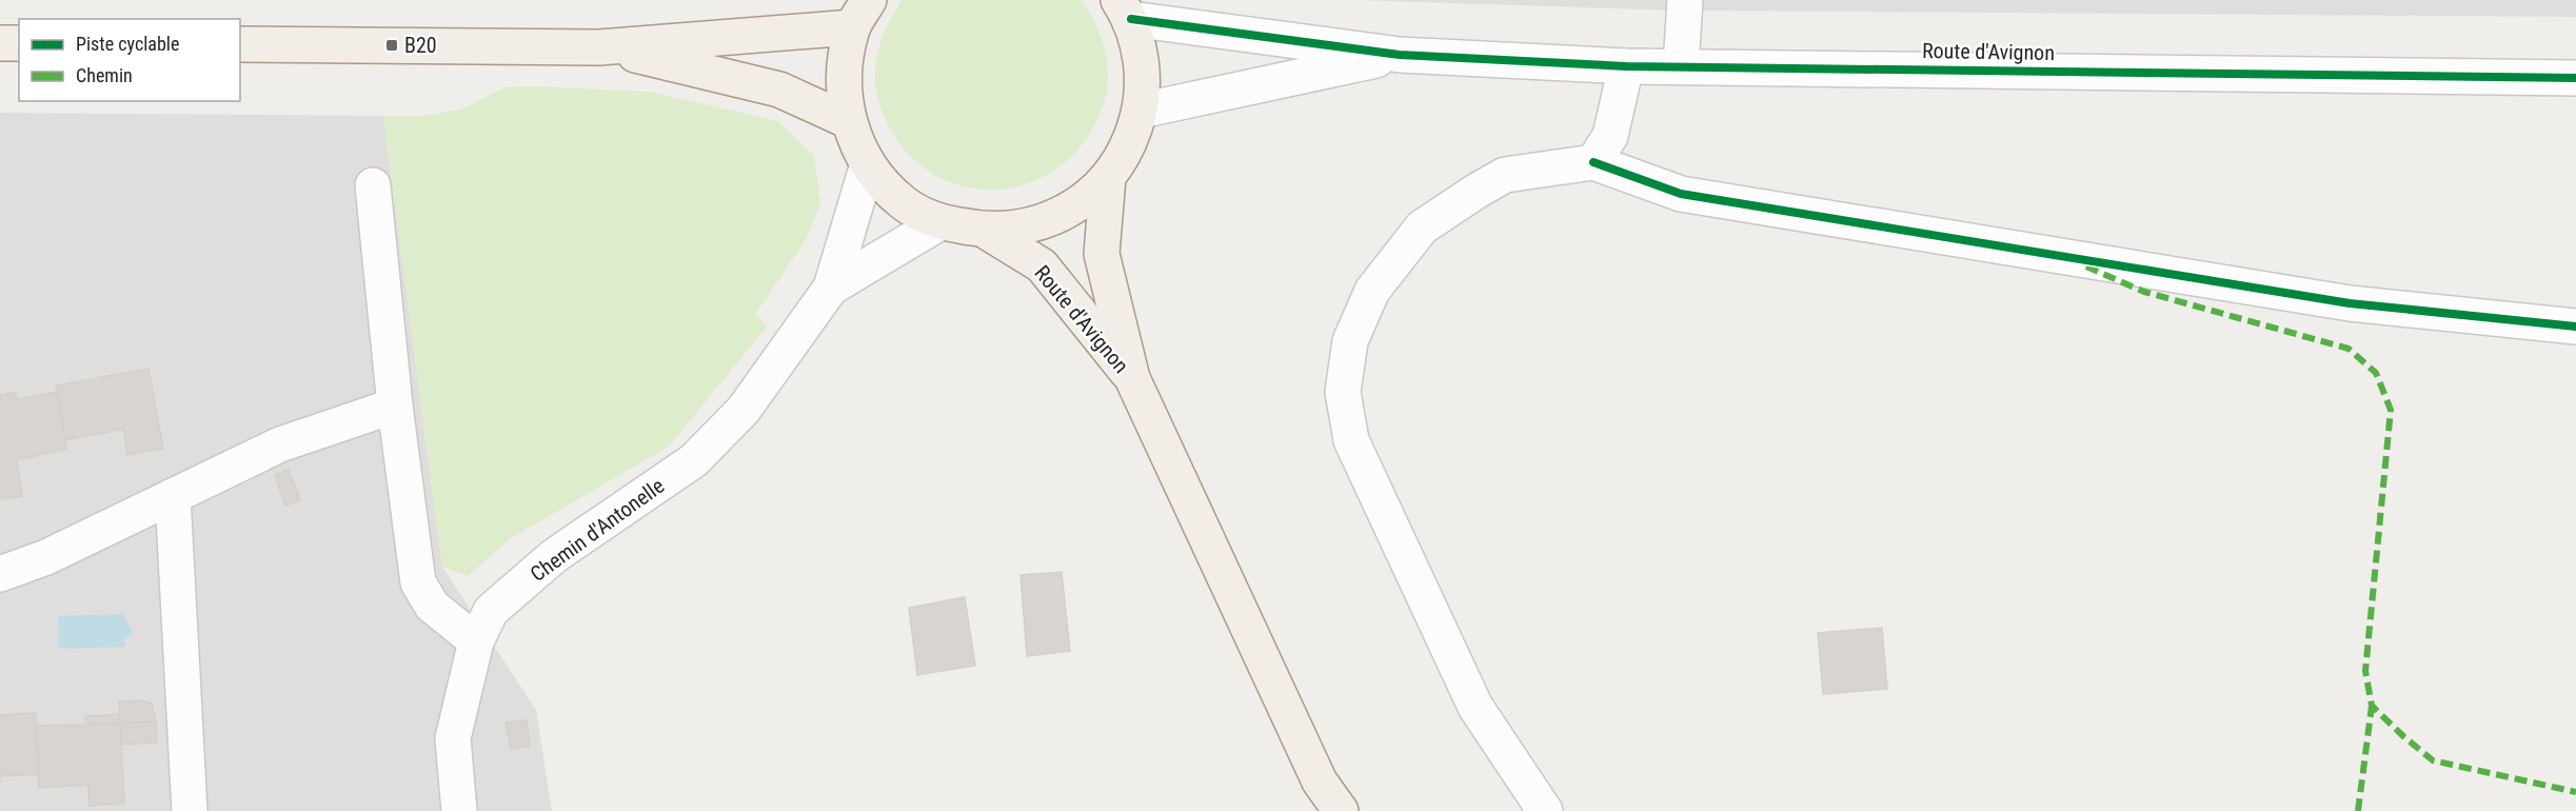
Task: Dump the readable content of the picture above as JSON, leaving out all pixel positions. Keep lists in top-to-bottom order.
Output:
{
  "streets": {
    "main road": ["Route d'Avignon"],
    "street": ["Chemin d'Antonelle"]
  },
  "places": {
    "transit": ["B20"]
  },
  "legend": ["Piste cyclable", "Chemin"]
}
